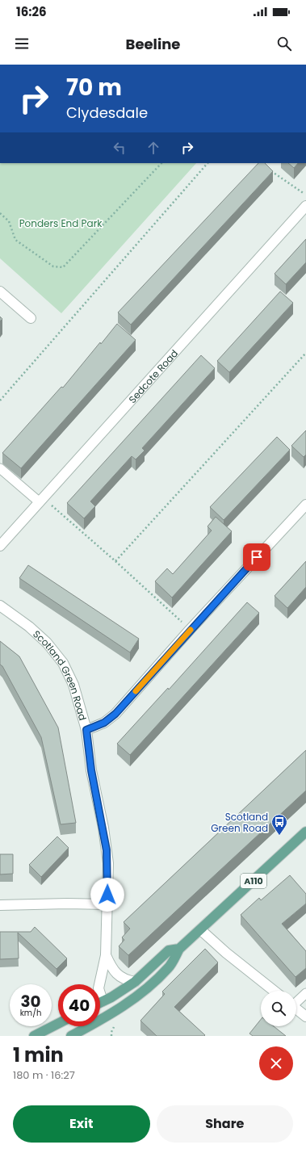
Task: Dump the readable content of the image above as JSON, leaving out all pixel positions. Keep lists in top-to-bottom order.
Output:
{
  "streets": {
    "main road": ["A110"],
    "street": ["Sedcote Road", "Scotland Green Road"]
  },
  "crossings": [
    ["Scotland Green Road", "A110"]
  ],
  "parks": ["Ponders End Park"],
  "places": {
    "bus stop": ["Scotland Green Road"]
  },
  "page": {
    "status": "16:26",
    "header": "Beeline",
    "turn": ["70 m", "Clydesdale"],
    "speed": "30 km/h",
    "limit": "40",
    "heading": ["1 min", "180 m · 16:27"],
    "buttons": ["Exit", "Share"]
  }
}
